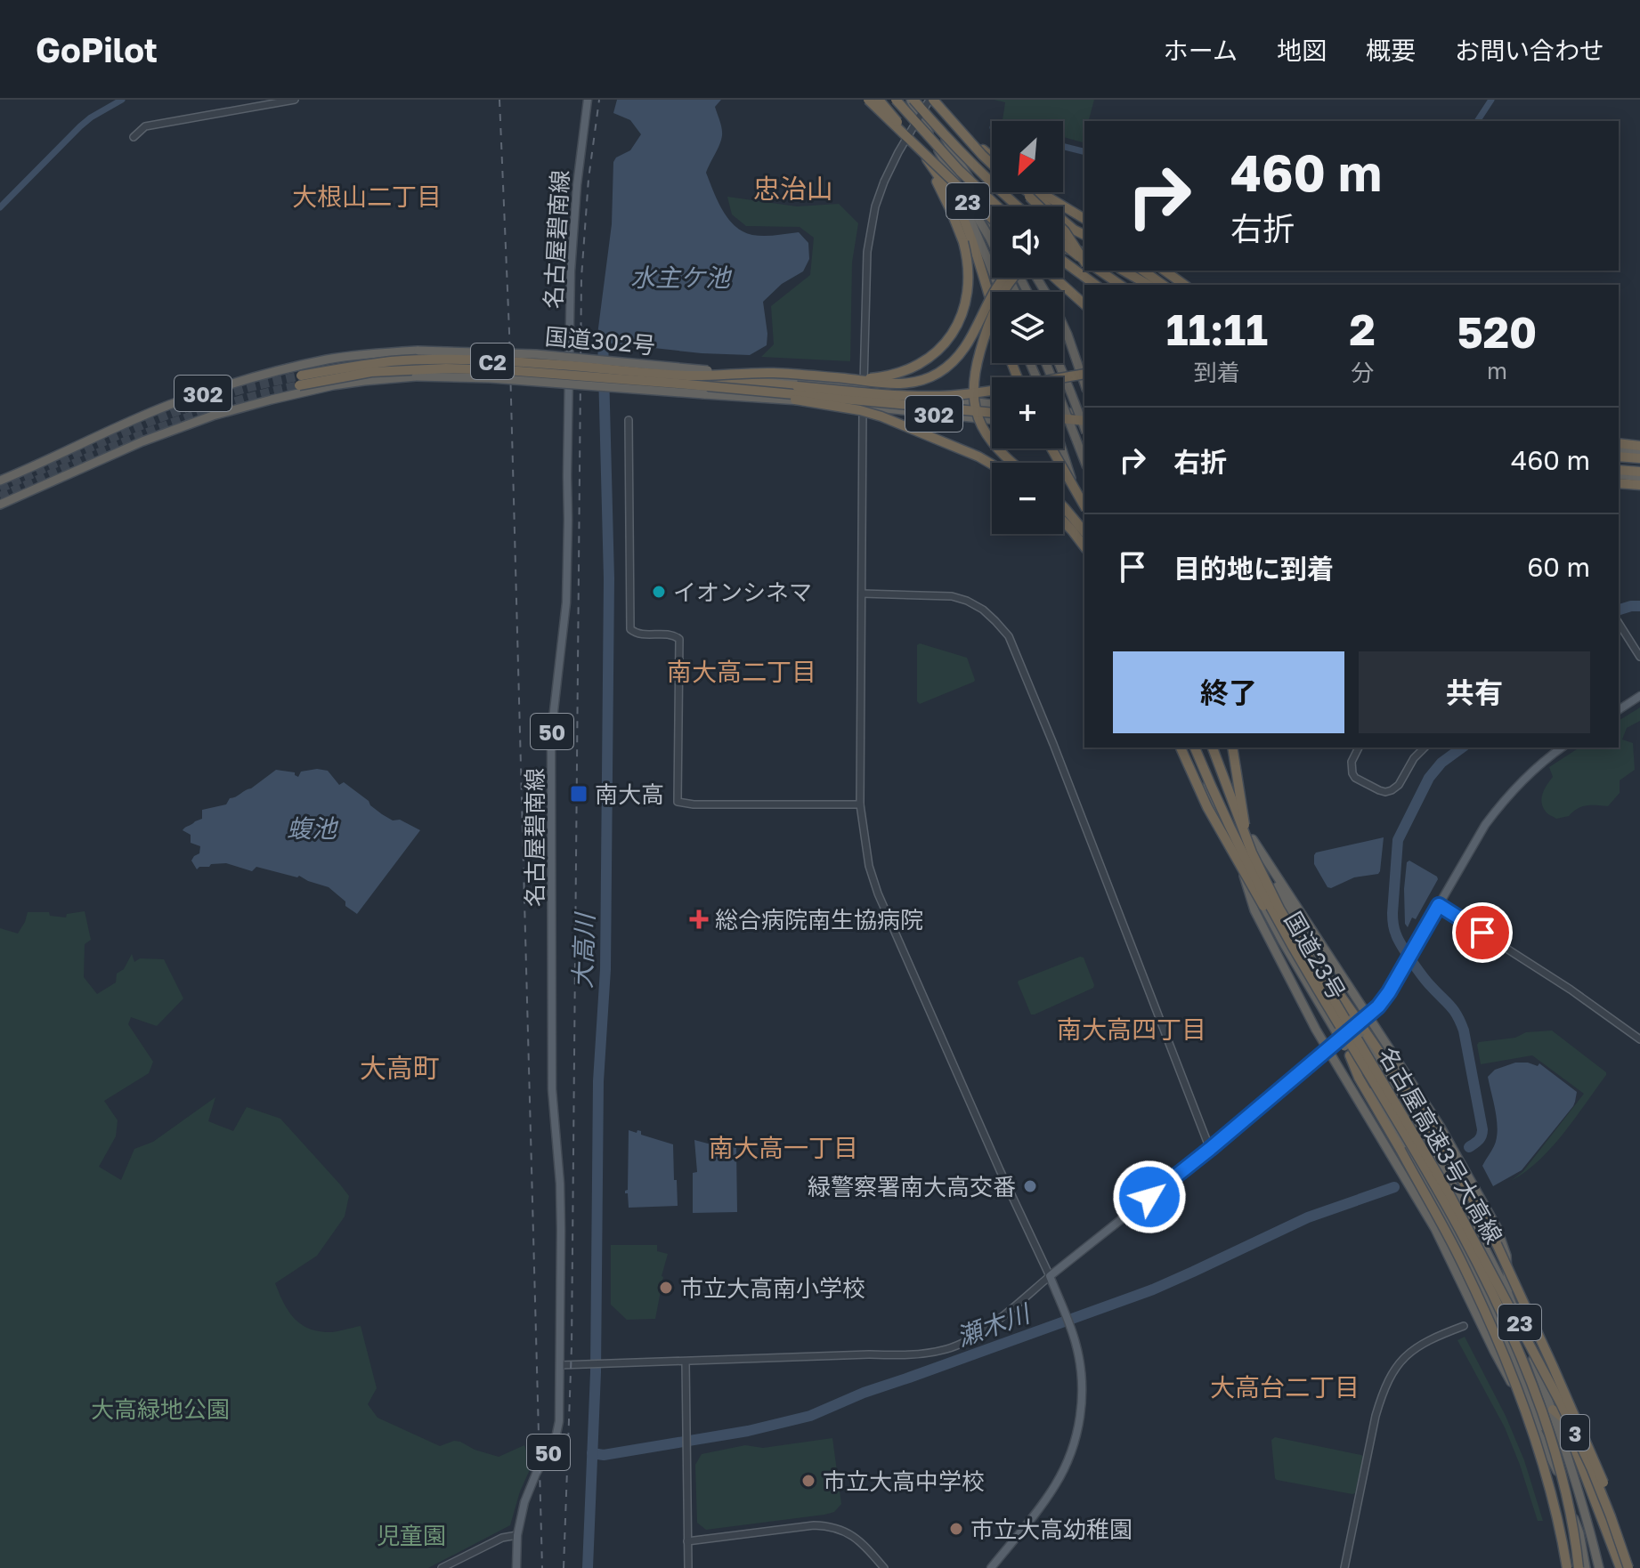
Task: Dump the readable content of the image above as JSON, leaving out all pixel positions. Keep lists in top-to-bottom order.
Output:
{
  "streets": {
    "highway": [
      "23",
      "国道302号",
      "C2",
      "302",
      "国道23号",
      "名古屋高速3号大高線",
      "3"
    ],
    "main road": ["名古屋碧南線", "50"]
  },
  "crossings": [
    ["国道23号", "名古屋高速3号大高線"]
  ],
  "districts": [
    "忠治山",
    "大根山二丁目",
    "南大高二丁目",
    "南大高四丁目",
    "大高町",
    "南大高一丁目",
    "大高台二丁目"
  ],
  "water": [
    "水主ケ池",
    "蝮池",
    "大高川",
    "瀬木川"
  ],
  "parks": ["大高緑地公園", "児童園"],
  "places": {
    "other": [
      "イオンシネマ",
      "緑警察署南大高交番",
      "市立大高南小学校",
      "市立大高中学校",
      "市立大高幼稚園"
    ],
    "transit": ["南大高"],
    "health": ["総合病院南生協病院"]
  },
  "north": "bottom left",
  "page": {
    "header": "GoPilot",
    "nav": [
      "ホーム",
      "地図",
      "概要",
      "お問い合わせ"
    ],
    "map_buttons": ["+", "−"],
    "turn": ["460 m", "右折"],
    "eta": [
      "11:11",
      "到着",
      "2",
      "分",
      "520",
      "m"
    ],
    "list": [
      {
        "name": "右折",
        "value": "460 m"
      },
      {
        "name": "目的地に到着",
        "value": "60 m"
      }
    ],
    "buttons": ["終了", "共有"]
  }
}
